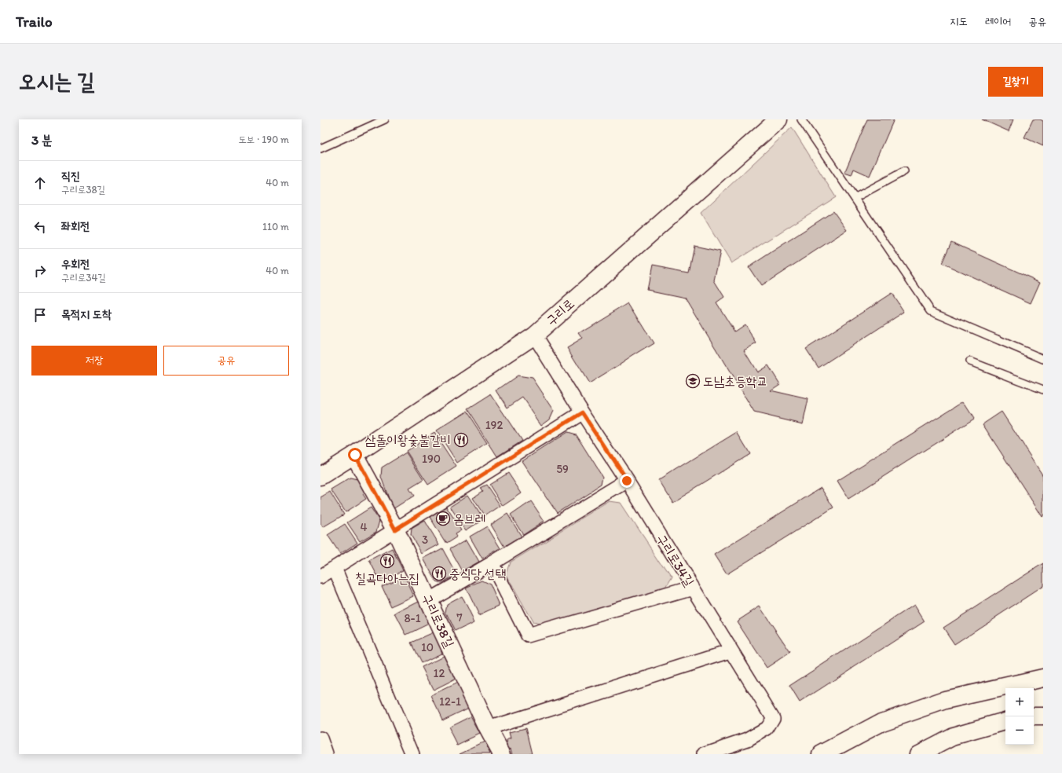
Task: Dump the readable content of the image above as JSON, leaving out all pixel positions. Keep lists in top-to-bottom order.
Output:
{
  "streets": {
    "street": ["구리로", "구리로34길", "구리로38길"]
  },
  "crossings": [
    ["구리로", "구리로34길"],
    ["구리로", "구리로38길"]
  ],
  "places": {
    "school or university": ["도남초등학교"],
    "restaurant": ["삼돌이왕숯불갈비", "칠곡다아는집", "중식당 선택"],
    "cafe": ["옴브레"]
  },
  "house_numbers": [
    "192",
    "190",
    "59",
    "4",
    "3",
    "7",
    "8-1",
    "10",
    "12",
    "12-1"
  ],
  "page": {
    "header": "Trailo",
    "nav": ["지도", "레이어", "공유"],
    "buttons": [
      "길찾기",
      ["저장", "공유"]
    ],
    "title": "오시는 길",
    "heading": ["3 분", "도보 · 190 m"],
    "list": [
      ["직진", "구리로38길", "40 m"],
      ["좌회전", "110 m"],
      ["우회전", "구리로34길", "40 m"],
      "목적지 도착"
    ],
    "map_buttons": ["+", "−"]
  }
}
